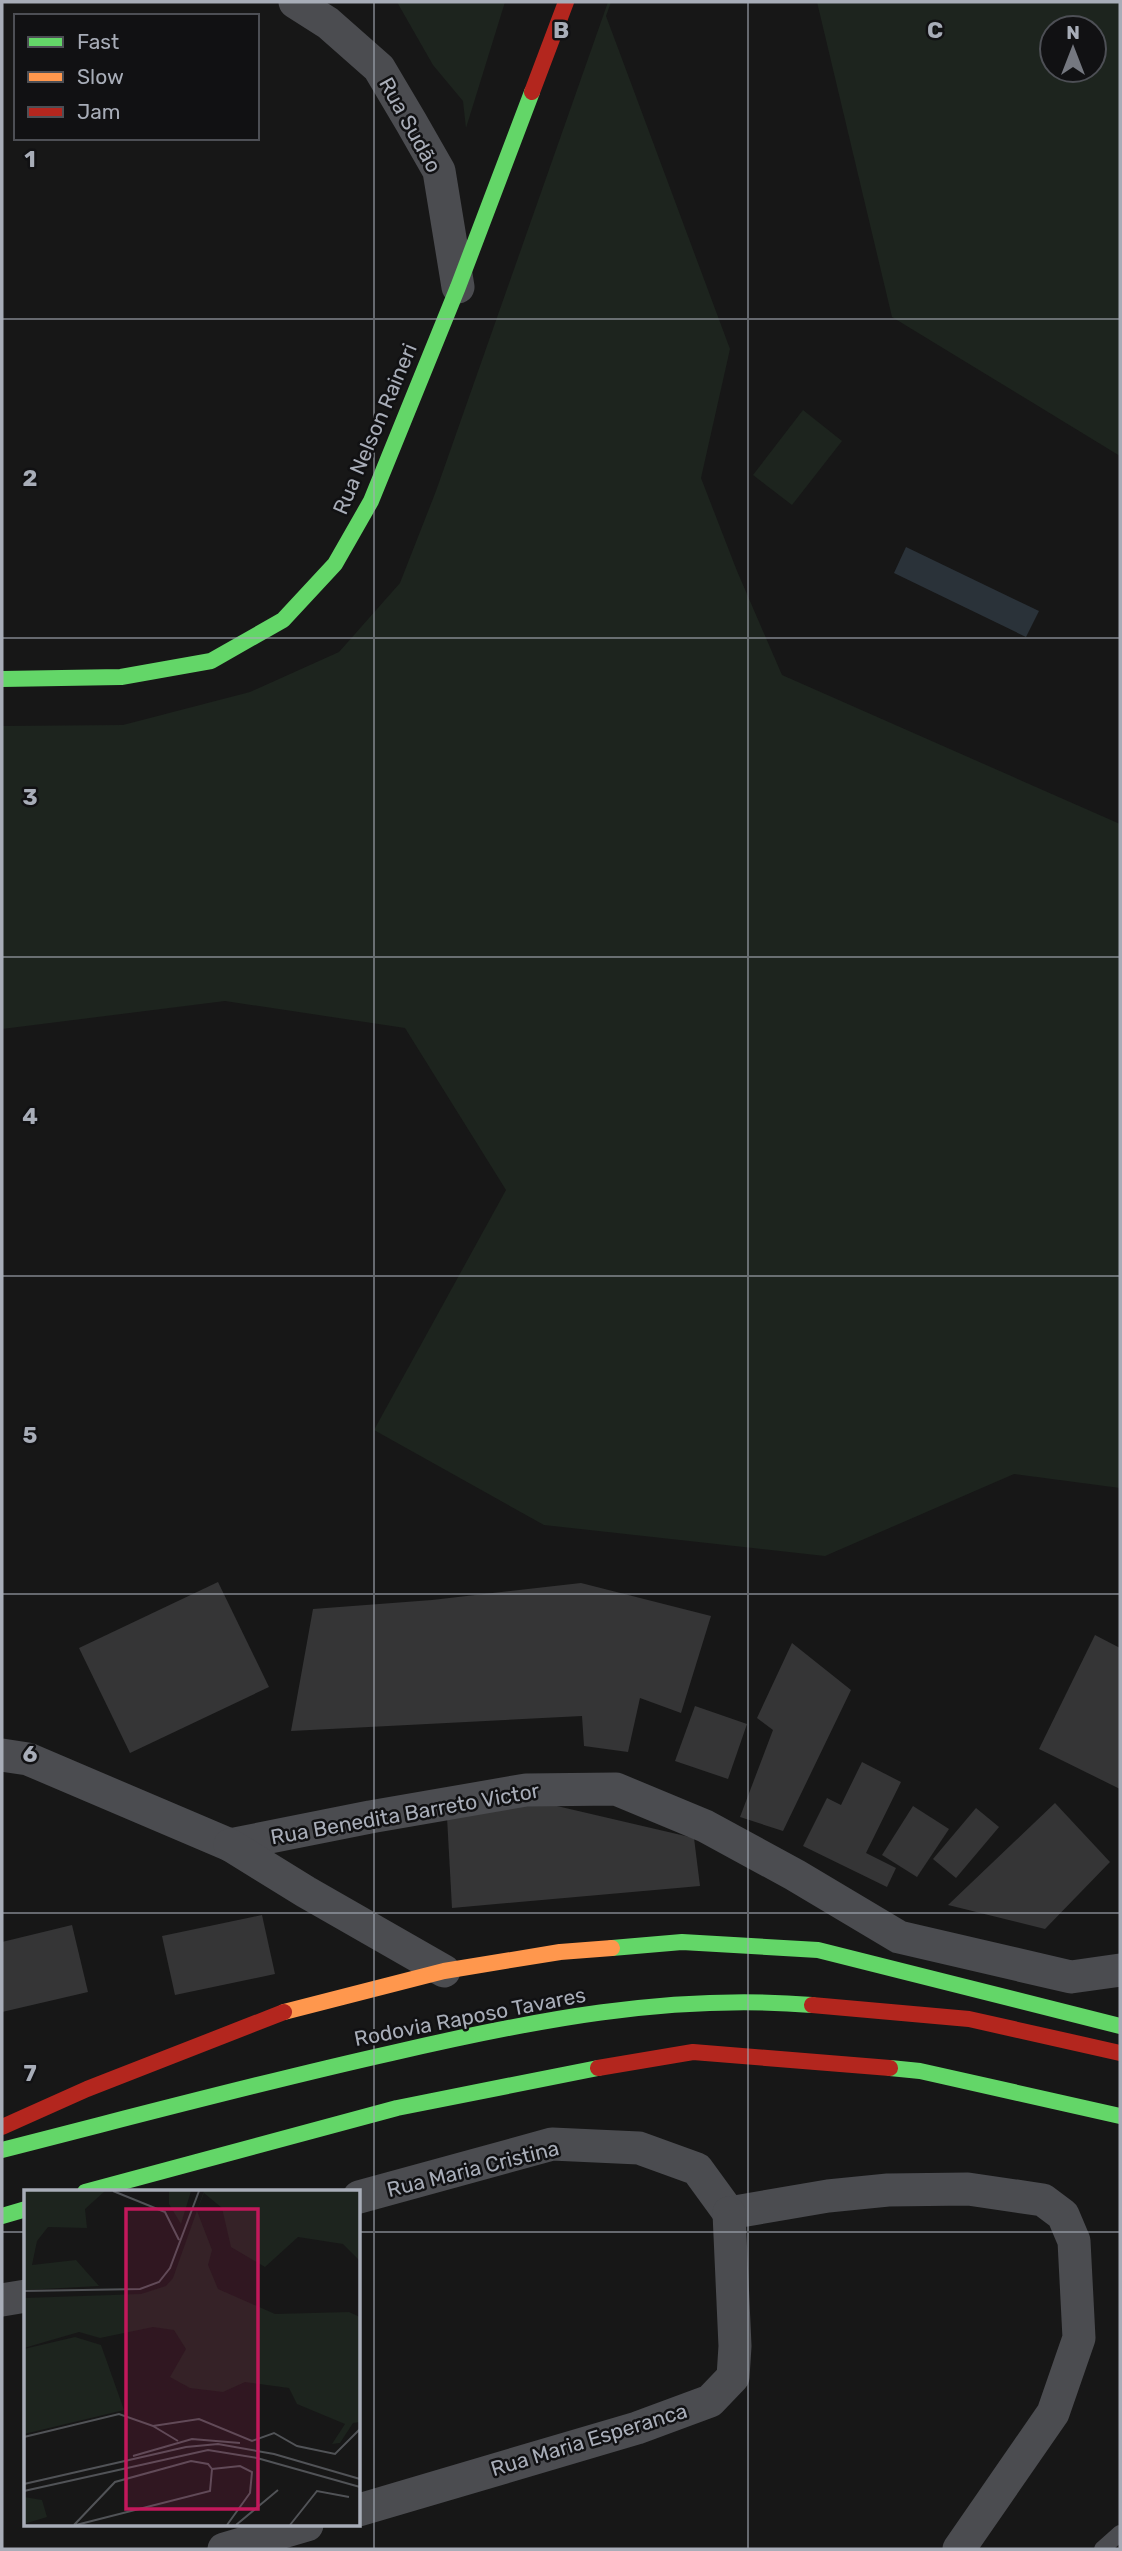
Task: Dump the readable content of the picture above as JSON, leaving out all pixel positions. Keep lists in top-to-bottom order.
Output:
{
  "streets": {
    "main road": ["Rua Nelson Raineri", "Rodovia Raposo Tavares"],
    "street": [
      "Rua Sudão",
      "Rua Benedita Barreto Victor",
      "Rua Maria Cristina",
      "Rua Maria Esperanca"
    ]
  },
  "crossings": [
    ["Rua Sudão", "Rua Nelson Raineri"],
    ["Rua Maria Cristina", "Rua Maria Esperanca"]
  ],
  "legend": ["Fast", "Slow", "Jam"],
  "north": "top",
  "grid": {
    "columns": ["B", "C"],
    "rows": [
      "1",
      "2",
      "3",
      "4",
      "5",
      "6",
      "7"
    ]
  }
}
